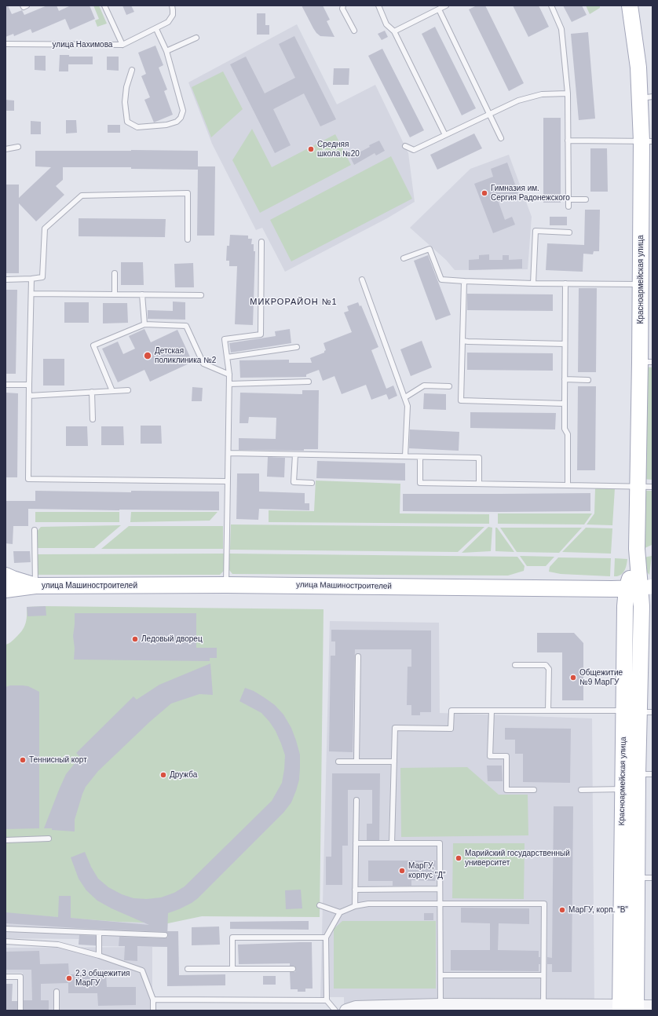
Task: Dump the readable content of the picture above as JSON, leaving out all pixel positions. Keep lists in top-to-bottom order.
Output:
{
  "streets": {
    "main road": ["Красноармейская улица", "улица Машиностроителей"],
    "lane": ["улица Нахимова"]
  },
  "crossings": [
    ["Красноармейская улица", "улица Машиностроителей"]
  ],
  "districts": ["МИКРОРАЙОН №1"],
  "places": [
    "Средняя школа №20",
    "Гимназия им. Сергия Радонежского",
    "Детская поликлиника №2",
    "Ледовый дворец",
    "Общежитие №9 МарГУ",
    "Теннисный корт",
    "Дружба",
    "Марийский государственный университет",
    "МарГУ, корпус \"Д\"",
    "МарГУ, корп. \"В\"",
    "2,3 общежития МарГУ"
  ]
}
